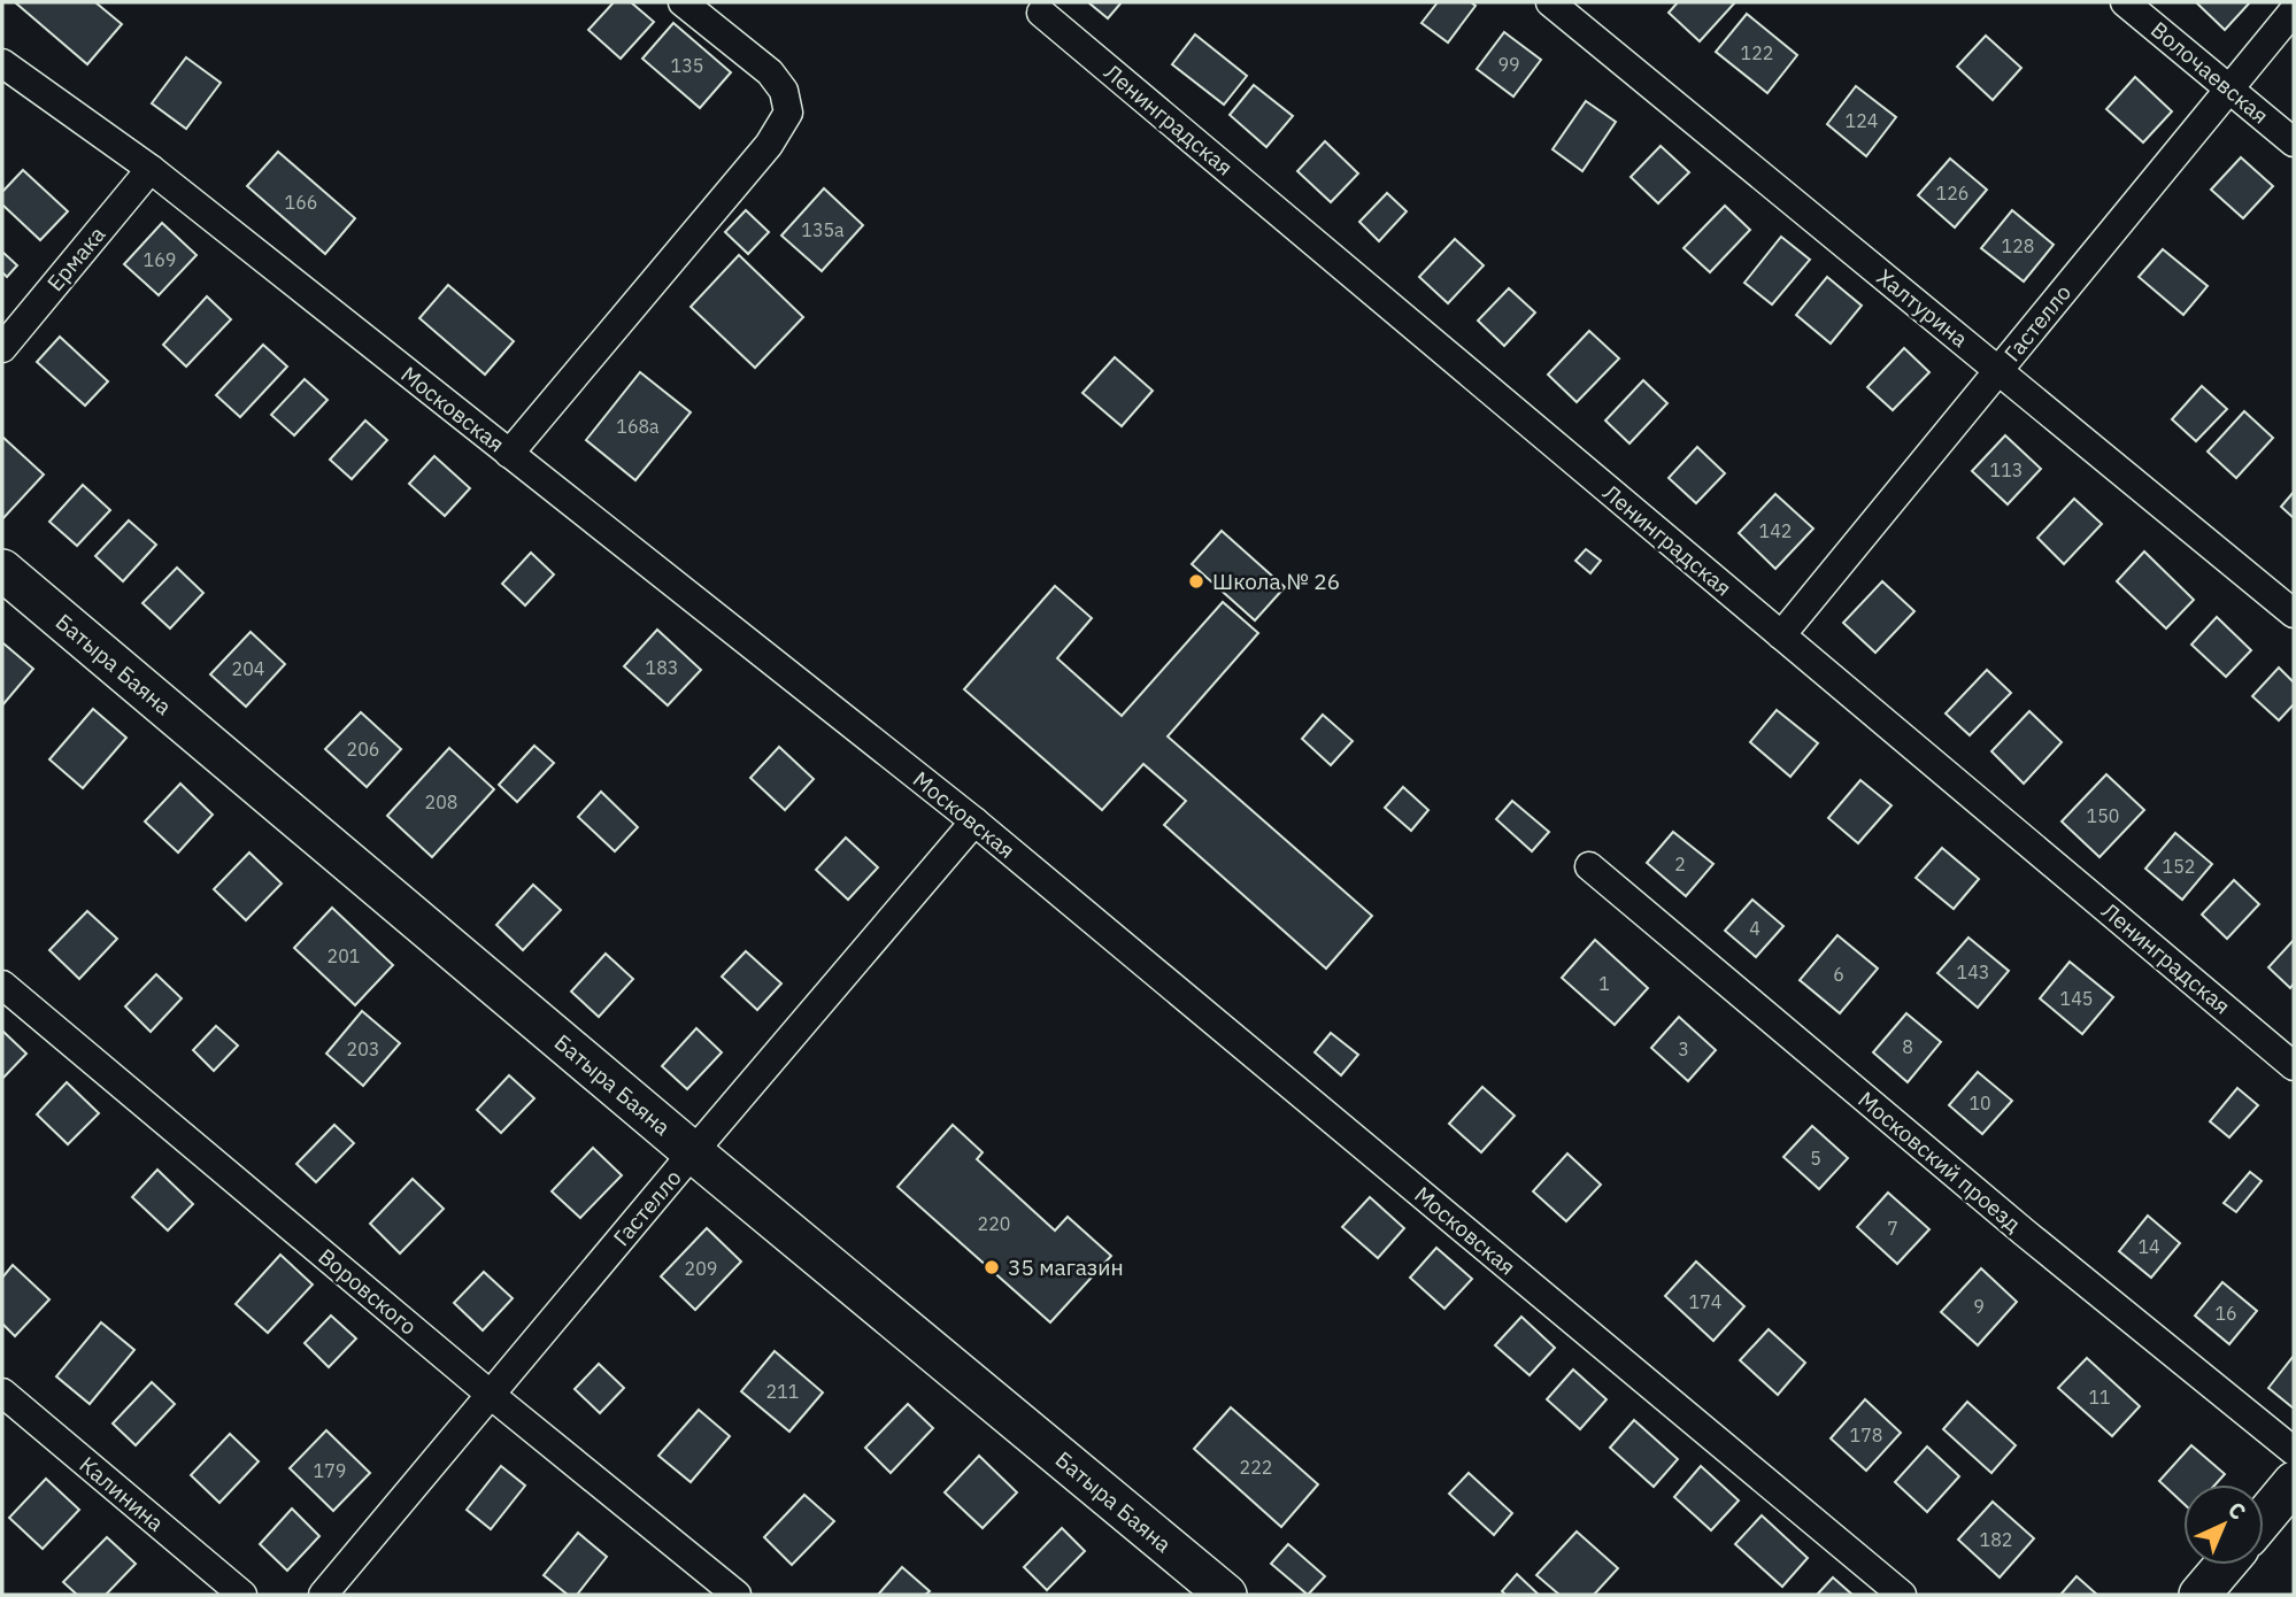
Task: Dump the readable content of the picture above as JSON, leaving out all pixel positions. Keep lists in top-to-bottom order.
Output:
{
  "streets": {
    "street": [
      "Волочаевская",
      "Ленинградская",
      "Ермака",
      "Халтурина",
      "Гастелло",
      "Московская",
      "Батыра Баяна",
      "Московский проезд",
      "Воровского",
      "Калинина"
    ]
  },
  "crossings": [
    ["Волочаевская", "Гастелло"],
    ["Ленинградская", "Гастелло"],
    ["Ермака", "Московская"],
    ["Халтурина", "Гастелло"],
    ["Гастелло", "Московская"],
    ["Гастелло", "Батыра Баяна"],
    ["Гастелло", "Воровского"]
  ],
  "places": ["Школа № 26", "35 магазин"],
  "house_numbers": [
    "122",
    "99",
    "135",
    "124",
    "126",
    "166",
    "135а",
    "128",
    "169",
    "168а",
    "113",
    "142",
    "183",
    "204",
    "206",
    "208",
    "150",
    "2",
    "152",
    "4",
    "201",
    "143",
    "6",
    "1",
    "145",
    "8",
    "203",
    "3",
    "10",
    "5",
    "220",
    "7",
    "14",
    "209",
    "174",
    "9",
    "16",
    "211",
    "11",
    "178",
    "222",
    "179",
    "182"
  ],
  "north": "top right"
}
